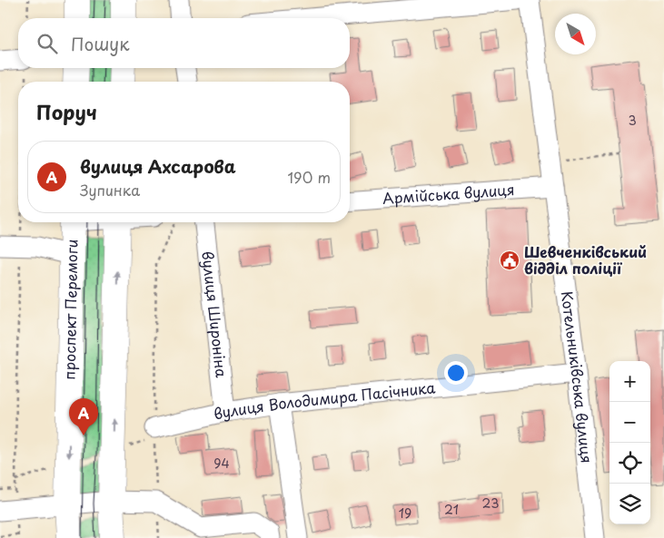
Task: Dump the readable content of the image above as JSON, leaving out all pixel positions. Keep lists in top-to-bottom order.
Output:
{
  "streets": {
    "main road": ["проспект Перемоги"],
    "street": [
      "Армійська вулиця",
      "вулиця Широніна",
      "Котельниківська вулиця",
      "вулиця Володимира Пасічника"
    ]
  },
  "crossings": [
    ["Армійська вулиця", "Котельниківська вулиця"],
    ["вулиця Широніна", "вулиця Володимира Пасічника"],
    ["Котельниківська вулиця", "вулиця Володимира Пасічника"]
  ],
  "places": {
    "public building": ["Шевченківський відділ поліції"]
  },
  "house_numbers": [
    "3",
    "94",
    "23",
    "21",
    "19"
  ],
  "north": "bottom right",
  "page": {
    "search": "Пошук",
    "heading": "Поруч",
    "list": [
      {
        "mark": "A",
        "name": "вулиця Ахсарова",
        "note": "Зупинка",
        "value": "190 m"
      }
    ],
    "map_buttons": ["+", "−"],
    "pins": "A"
  }
}
